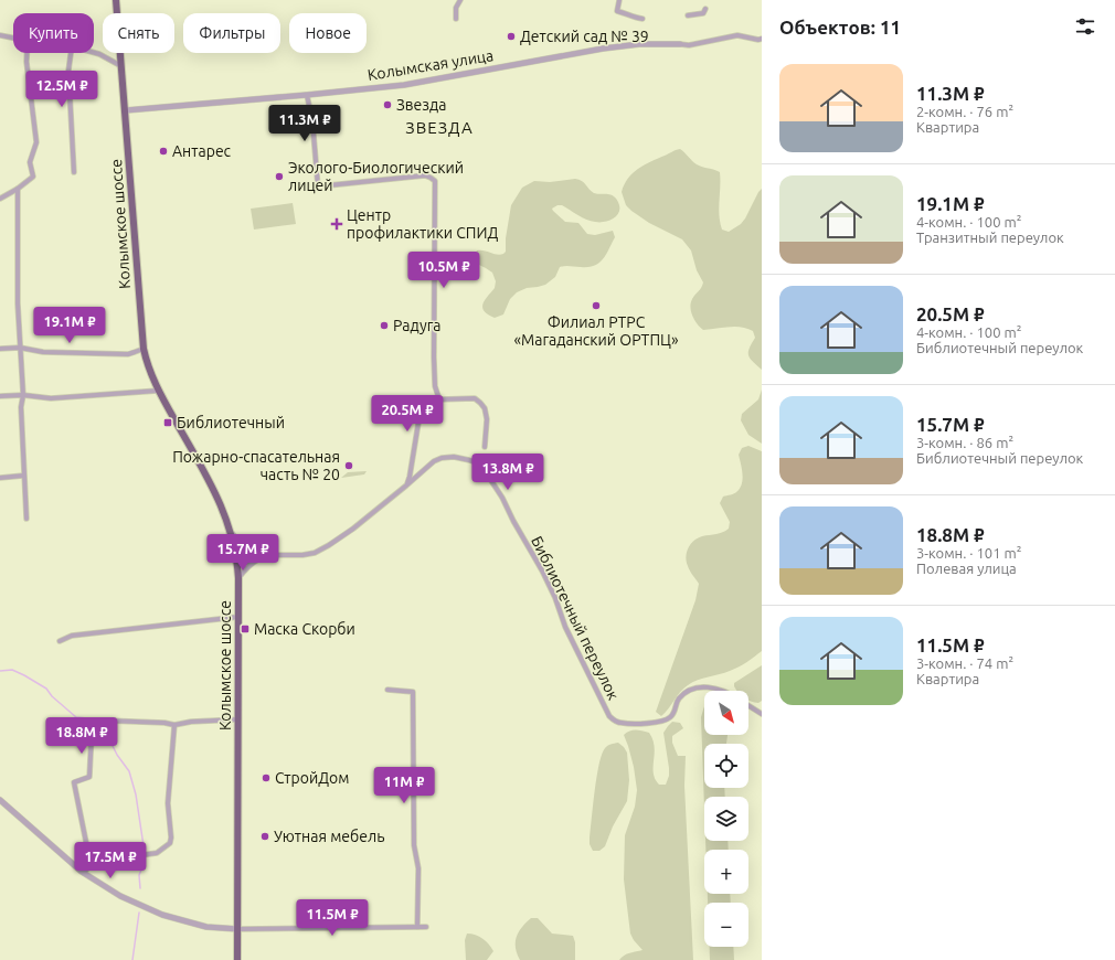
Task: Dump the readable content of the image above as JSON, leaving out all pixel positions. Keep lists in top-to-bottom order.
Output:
{
  "streets": {
    "highway": ["Колымское шоссе"],
    "street": ["Колымская улица", "Библиотечный переулок"]
  },
  "crossings": [
    ["Колымская улица", "Колымское шоссе"],
    ["Колымское шоссе", "Библиотечный переулок"]
  ],
  "districts": ["ЗВЕЗДА"],
  "places": {
    "other": [
      "Детский сад № 39",
      "Звезда",
      "Антарес",
      "Эколого-Биологический лицей",
      "Филиал РТРС «Магаданский ОРТПЦ»",
      "Радуга",
      "Пожарно-спасательная часть № 20",
      "СтройДом",
      "Уютная мебель"
    ],
    "health": ["Центр профилактики СПИД"],
    "transit": ["Библиотечный", "Маска Скорби"]
  },
  "north": "bottom right",
  "page": {
    "heading": "Объектов: 11",
    "chip": [
      "Купить",
      "Снять",
      "Фильтры",
      "Новое"
    ],
    "list": [
      {
        "name": "11.3M ₽",
        "note": "2-комн. · 76 m² · Квартира"
      },
      {
        "name": "19.1M ₽",
        "note": "4-комн. · 100 m² · Транзитный переулок"
      },
      {
        "name": "20.5M ₽",
        "note": "4-комн. · 100 m² · Библиотечный переулок"
      },
      {
        "name": "15.7M ₽",
        "note": "3-комн. · 86 m² · Библиотечный переулок"
      },
      {
        "name": "18.8M ₽",
        "note": "3-комн. · 101 m² · Полевая улица"
      },
      {
        "name": "11.5M ₽",
        "note": "3-комн. · 74 m² · Квартира"
      }
    ],
    "price": [
      "12.5M ₽",
      "11.3M ₽",
      "10.5M ₽",
      "19.1M ₽",
      "20.5M ₽",
      "13.8M ₽",
      "15.7M ₽",
      "18.8M ₽",
      "11M ₽",
      "17.5M ₽",
      "11.5M ₽"
    ],
    "map_buttons": ["+", "−"]
  }
}
